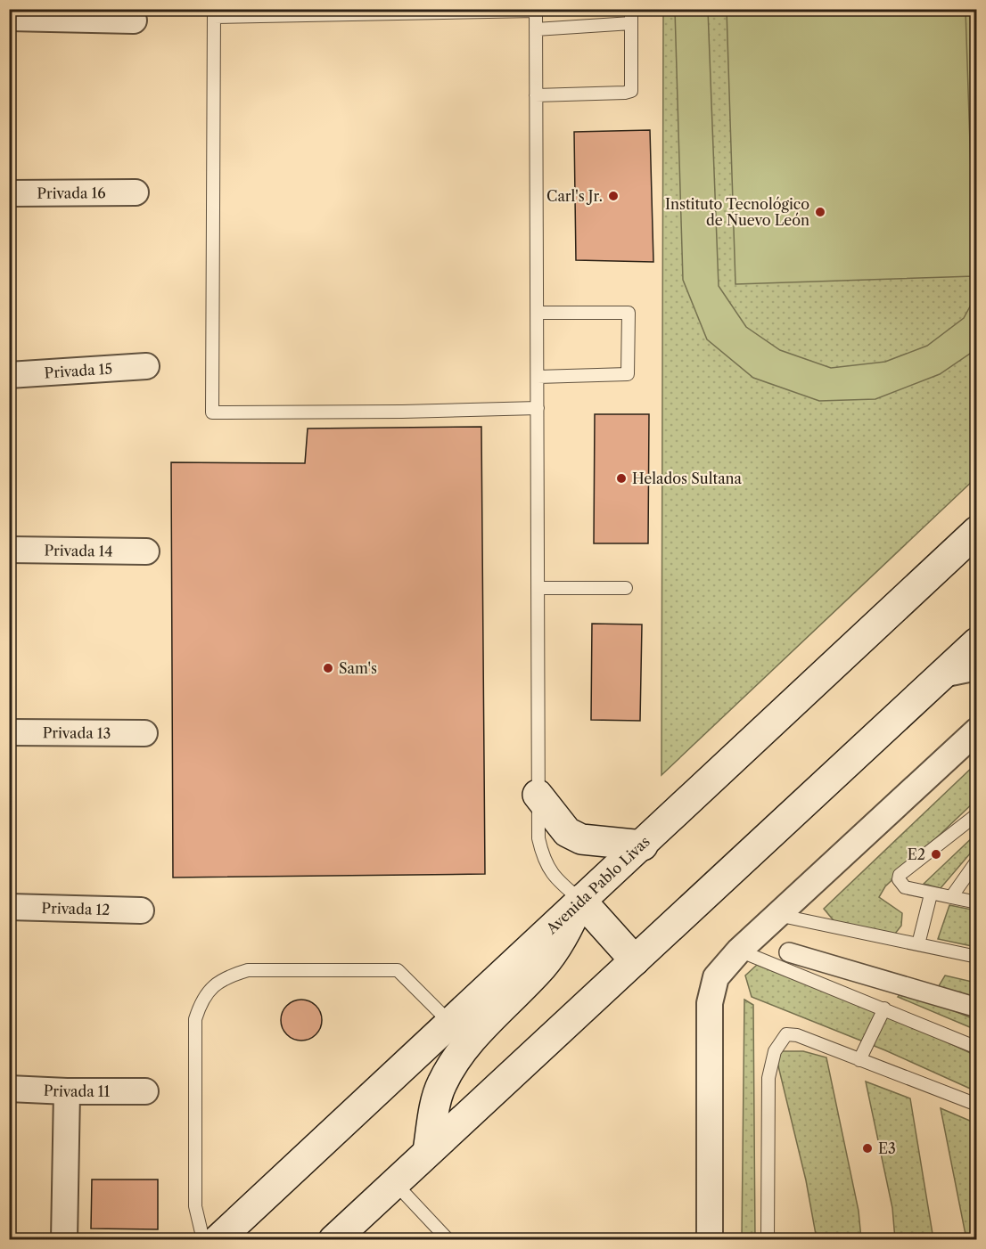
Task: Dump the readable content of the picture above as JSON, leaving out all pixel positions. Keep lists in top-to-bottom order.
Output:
{
  "streets": {
    "main road": ["Avenida Pablo Livas"],
    "street": [
      "Privada 16",
      "Privada 15",
      "Privada 14",
      "Privada 13",
      "Privada 12",
      "Privada 11"
    ]
  },
  "places": [
    "Carl's Jr.",
    "Instituto Tecnológico de Nuevo León",
    "Helados Sultana",
    "Sam's",
    "E2",
    "E3"
  ]
}
